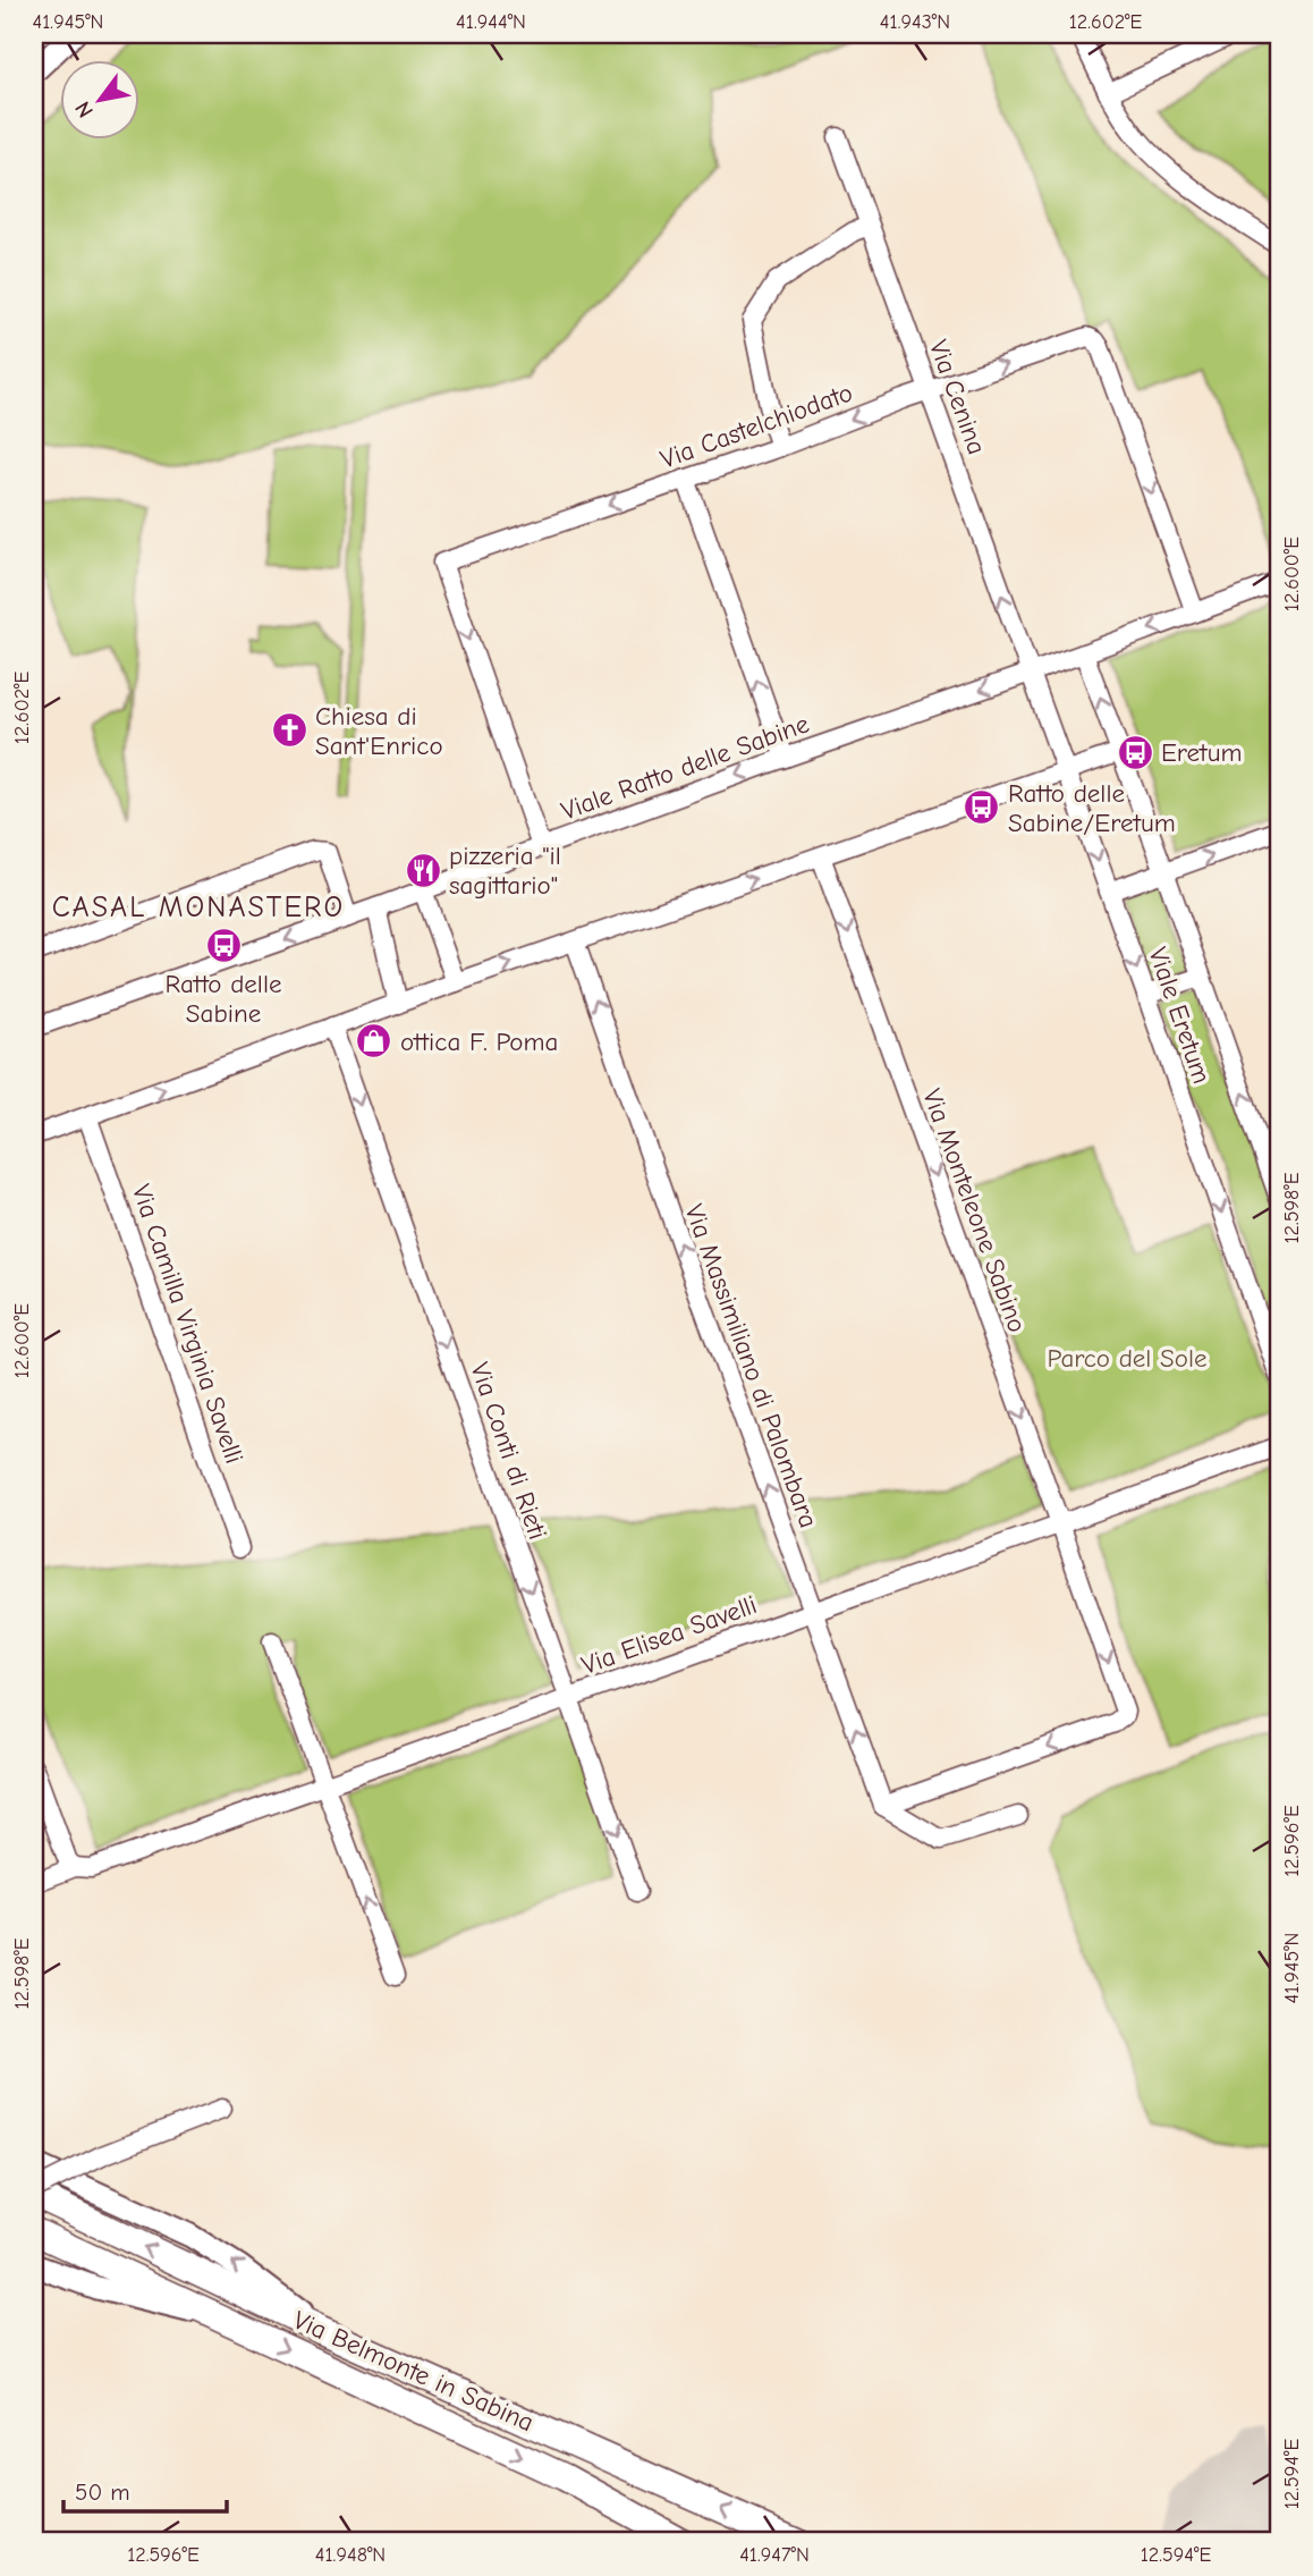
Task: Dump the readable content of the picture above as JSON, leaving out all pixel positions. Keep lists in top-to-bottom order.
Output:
{
  "streets": {
    "main road": ["Via Belmonte in Sabina"],
    "street": [
      "Via Cenina",
      "Via Castelchiodato",
      "Viale Ratto delle Sabine",
      "Viale Eretum",
      "Via Monteleone Sabino",
      "Via Camilla Virginia Savelli",
      "Via Massimiliano di Palombara",
      "Via Conti di Rieti",
      "Via Elisea Savelli"
    ]
  },
  "crossings": [
    ["Via Cenina", "Via Castelchiodato"],
    ["Via Cenina", "Viale Ratto delle Sabine"],
    ["Via Cenina", "Viale Eretum"],
    ["Via Castelchiodato", "Viale Ratto delle Sabine"],
    ["Viale Ratto delle Sabine", "Viale Eretum"],
    ["Via Monteleone Sabino", "Via Massimiliano di Palombara"],
    ["Via Monteleone Sabino", "Via Elisea Savelli"],
    ["Via Massimiliano di Palombara", "Via Elisea Savelli"],
    ["Via Conti di Rieti", "Via Elisea Savelli"]
  ],
  "one_way": [
    "Via Cenina",
    "Via Monteleone Sabino",
    "Via Massimiliano di Palombara",
    "Via Conti di Rieti"
  ],
  "districts": ["CASAL MONASTERO"],
  "parks": ["Parco del Sole"],
  "places": {
    "church": ["Chiesa di Sant'Enrico"],
    "bus stop": ["Eretum", "Ratto delle Sabine/Eretum", "Ratto delle Sabine"],
    "restaurant": ["pizzeria \"il sagittario\""],
    "shop": ["ottica F. Poma"]
  },
  "scale_bar": "50 m",
  "north": "bottom left",
  "coordinates": [
    "41.945°N",
    "41.944°N",
    "41.943°N",
    "12.602°E",
    "12.600°E",
    "12.598°E",
    "12.596°E",
    "12.594°E",
    "41.948°N",
    "41.947°N"
  ]
}
